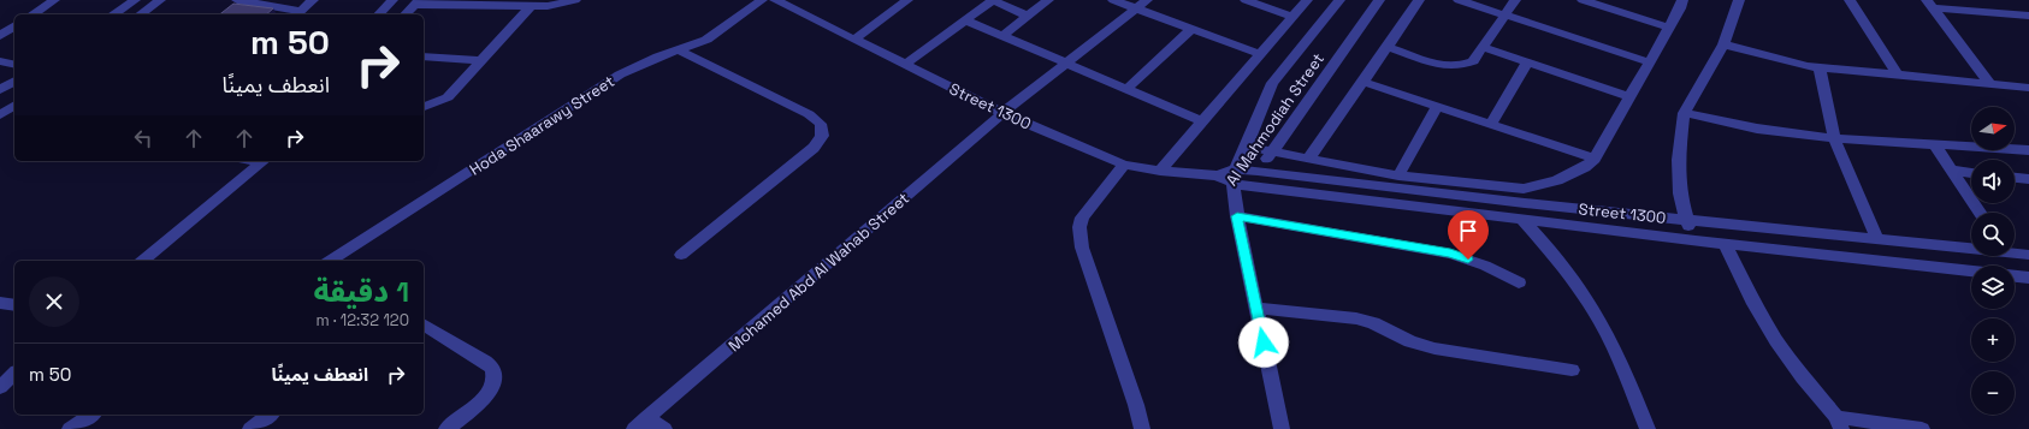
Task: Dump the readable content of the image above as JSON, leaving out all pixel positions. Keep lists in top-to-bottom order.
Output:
{
  "streets": {
    "street": [
      "Street 1300",
      "Al Mahmodiah Street",
      "Hoda Shaarawy Street",
      "Mohamed Abd Al Wahab Street"
    ]
  },
  "crossings": [
    ["Street 1300", "Al Mahmodiah Street"],
    ["Street 1300", "Mohamed Abd Al Wahab Street"]
  ],
  "north": "right",
  "page": {
    "turn": ["50 m", "انعطف يمينًا"],
    "map_buttons": ["+", "−"],
    "heading": ["1 دقيقة", "120 m · 12:32"],
    "list": [
      {
        "name": "انعطف يمينًا",
        "value": "50 m"
      }
    ]
  }
}
